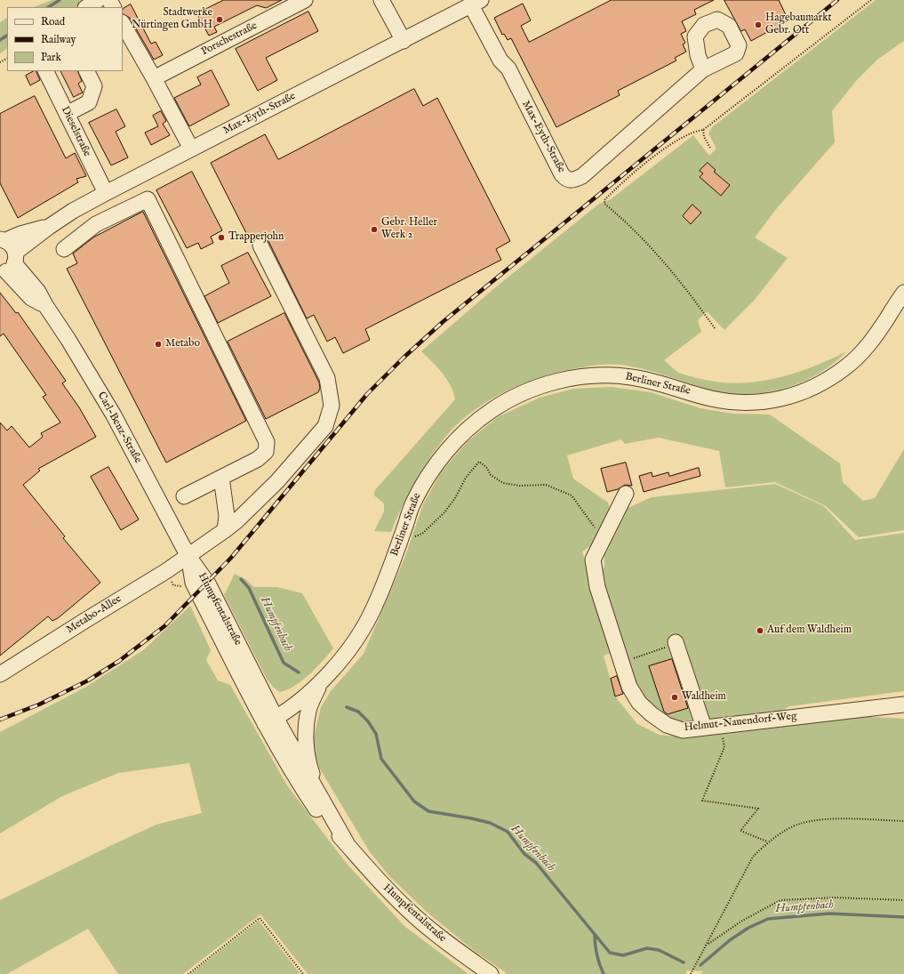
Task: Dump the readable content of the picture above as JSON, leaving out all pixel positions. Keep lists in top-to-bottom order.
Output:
{
  "streets": {
    "street": [
      "Porschestraße",
      "Max-Eyth-Straße",
      "Dieselstraße",
      "Berliner Straße",
      "Carl-Benz-Straße",
      "Humpfentalstraße",
      "Metabo-Allee",
      "Helmut-Nauendorf-Weg"
    ]
  },
  "crossings": [
    ["Max-Eyth-Straße", "Dieselstraße"],
    ["Max-Eyth-Straße", "Carl-Benz-Straße"],
    ["Berliner Straße", "Humpfentalstraße"],
    ["Carl-Benz-Straße", "Humpfentalstraße"],
    ["Carl-Benz-Straße", "Metabo-Allee"],
    ["Humpfentalstraße", "Metabo-Allee"]
  ],
  "water": ["Humpfenbach"],
  "places": [
    "Stadtwerke Nürtingen GmbH",
    "Hagebaumarkt Gebr. Ott",
    "Gebr. Heller Werk 2",
    "Trapperjohn",
    "Metabo",
    "Auf dem Waldheim",
    "Waldheim"
  ],
  "legend": ["Road", "Railway", "Park"]
}
